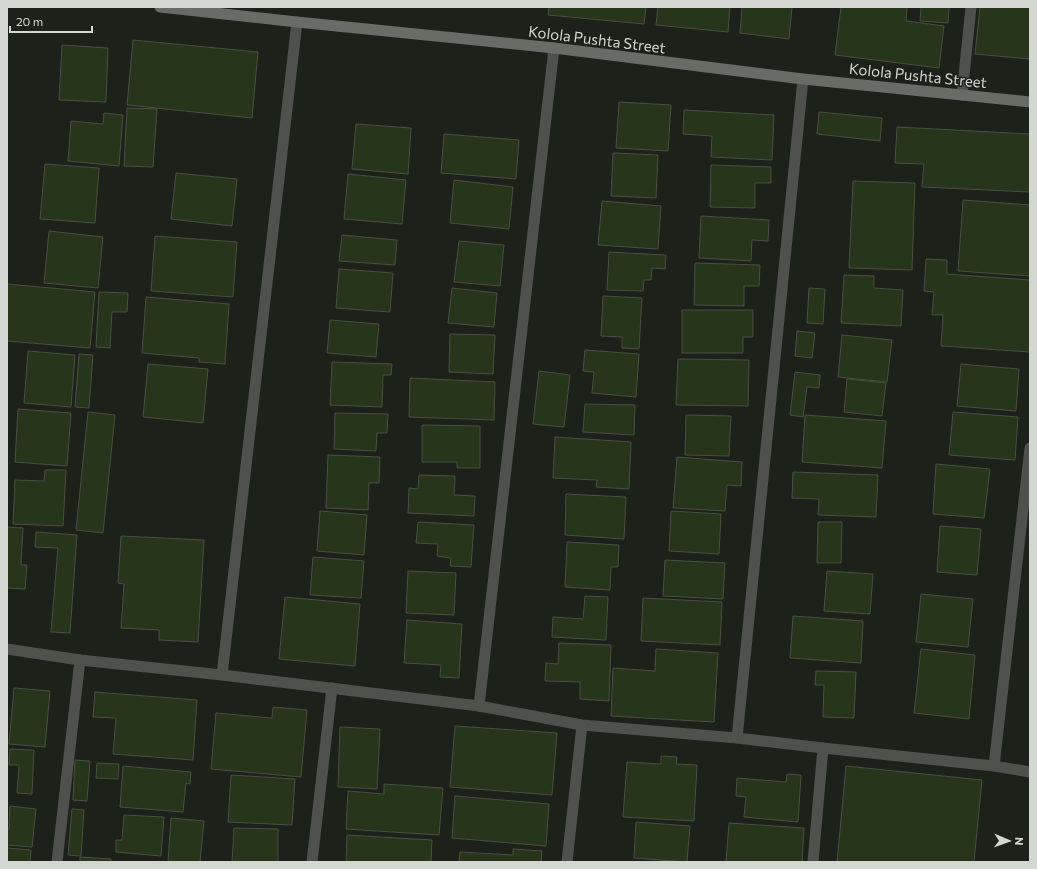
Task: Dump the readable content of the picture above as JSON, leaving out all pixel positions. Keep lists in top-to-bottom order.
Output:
{
  "streets": {
    "main road": ["Kolola Pushta Street"]
  },
  "scale_bar": "20 m",
  "north": "right"
}
